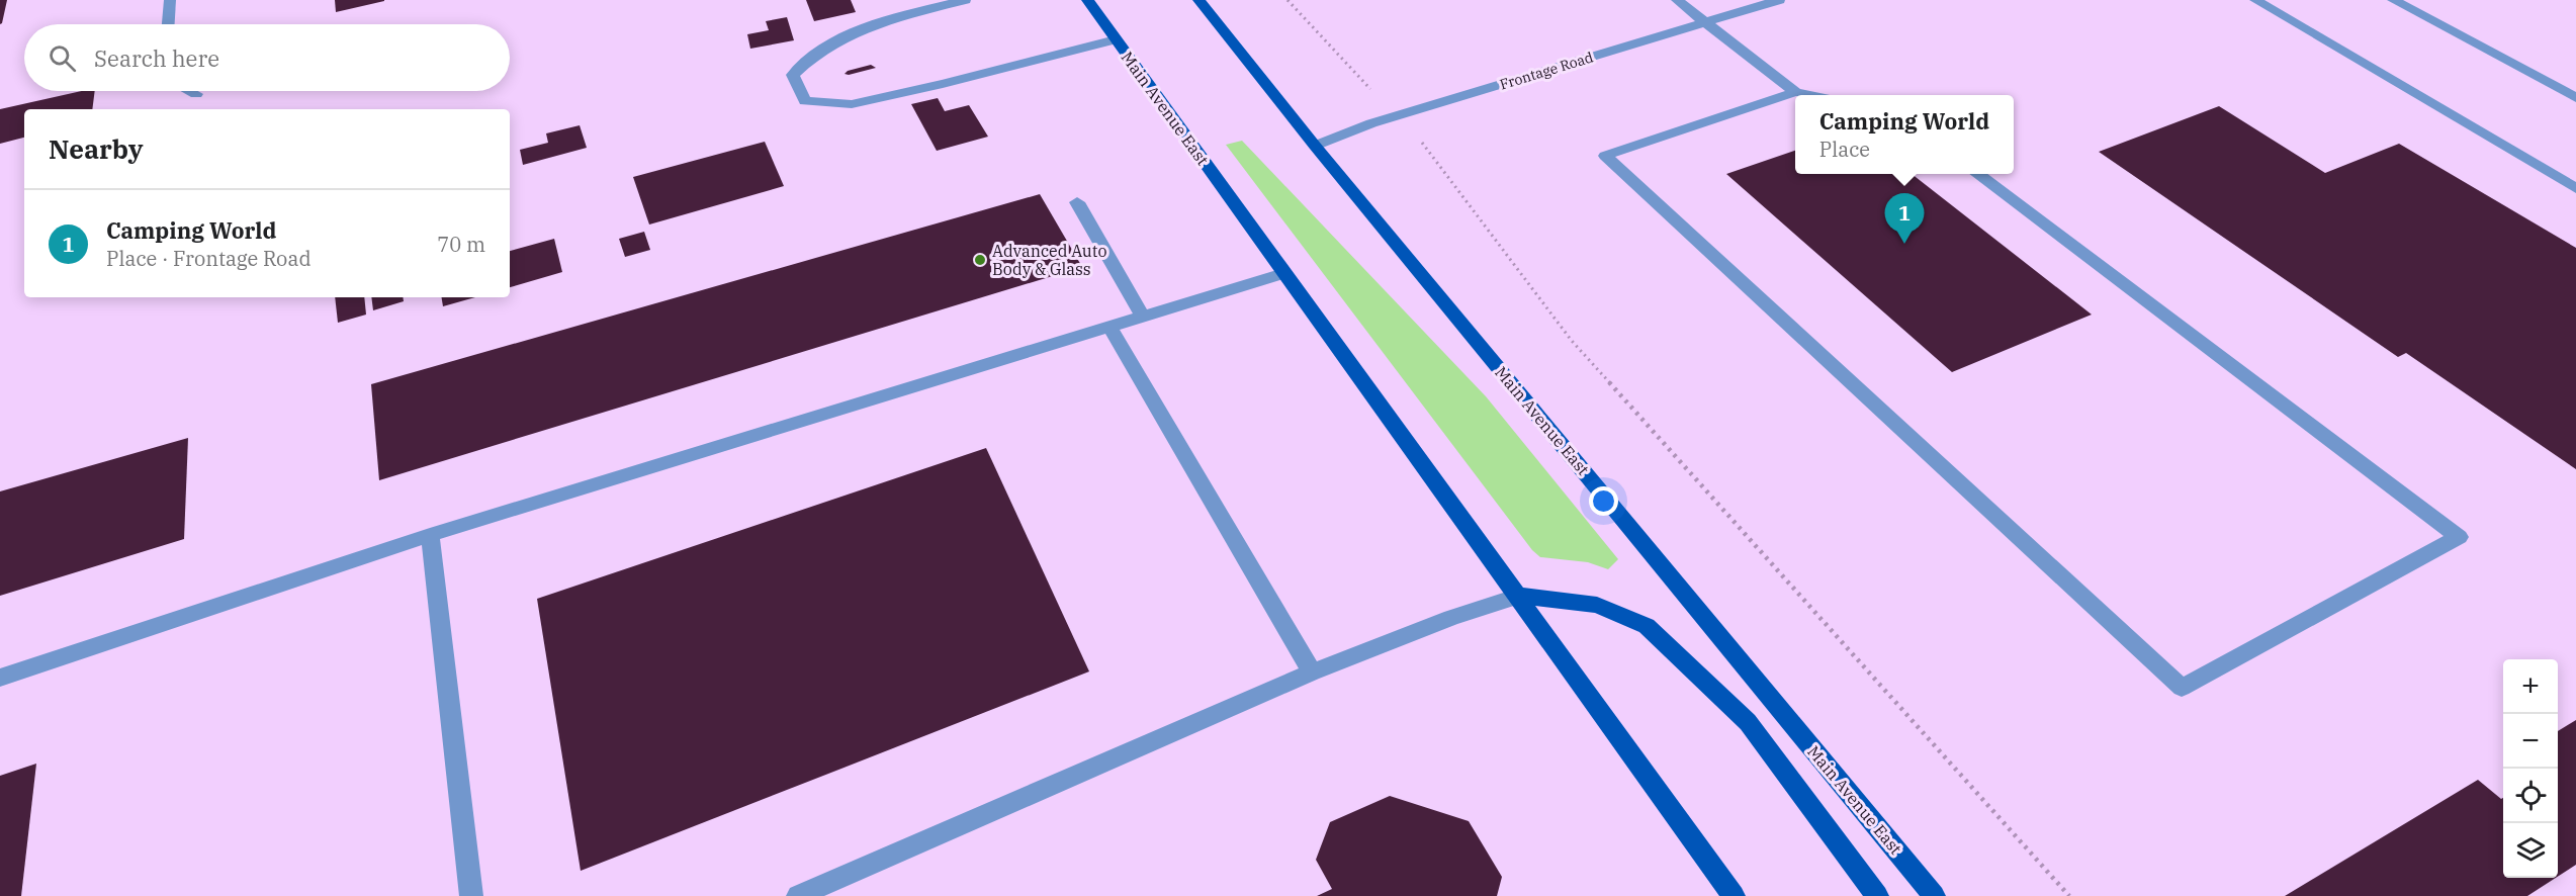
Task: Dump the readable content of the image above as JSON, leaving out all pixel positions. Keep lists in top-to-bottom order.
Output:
{
  "streets": {
    "main road": ["Main Avenue East"],
    "street": ["Frontage Road"]
  },
  "crossings": [
    ["Frontage Road", "Main Avenue East"]
  ],
  "places": ["Advanced Auto Body & Glass"],
  "page": {
    "search": "Search here",
    "popup": ["Camping World", "Place"],
    "heading": "Nearby",
    "list": [
      {
        "mark": "1",
        "name": "Camping World",
        "note": "Place · Frontage Road",
        "value": "70 m"
      }
    ],
    "pins": "1",
    "map_buttons": ["+", "−"]
  }
}
